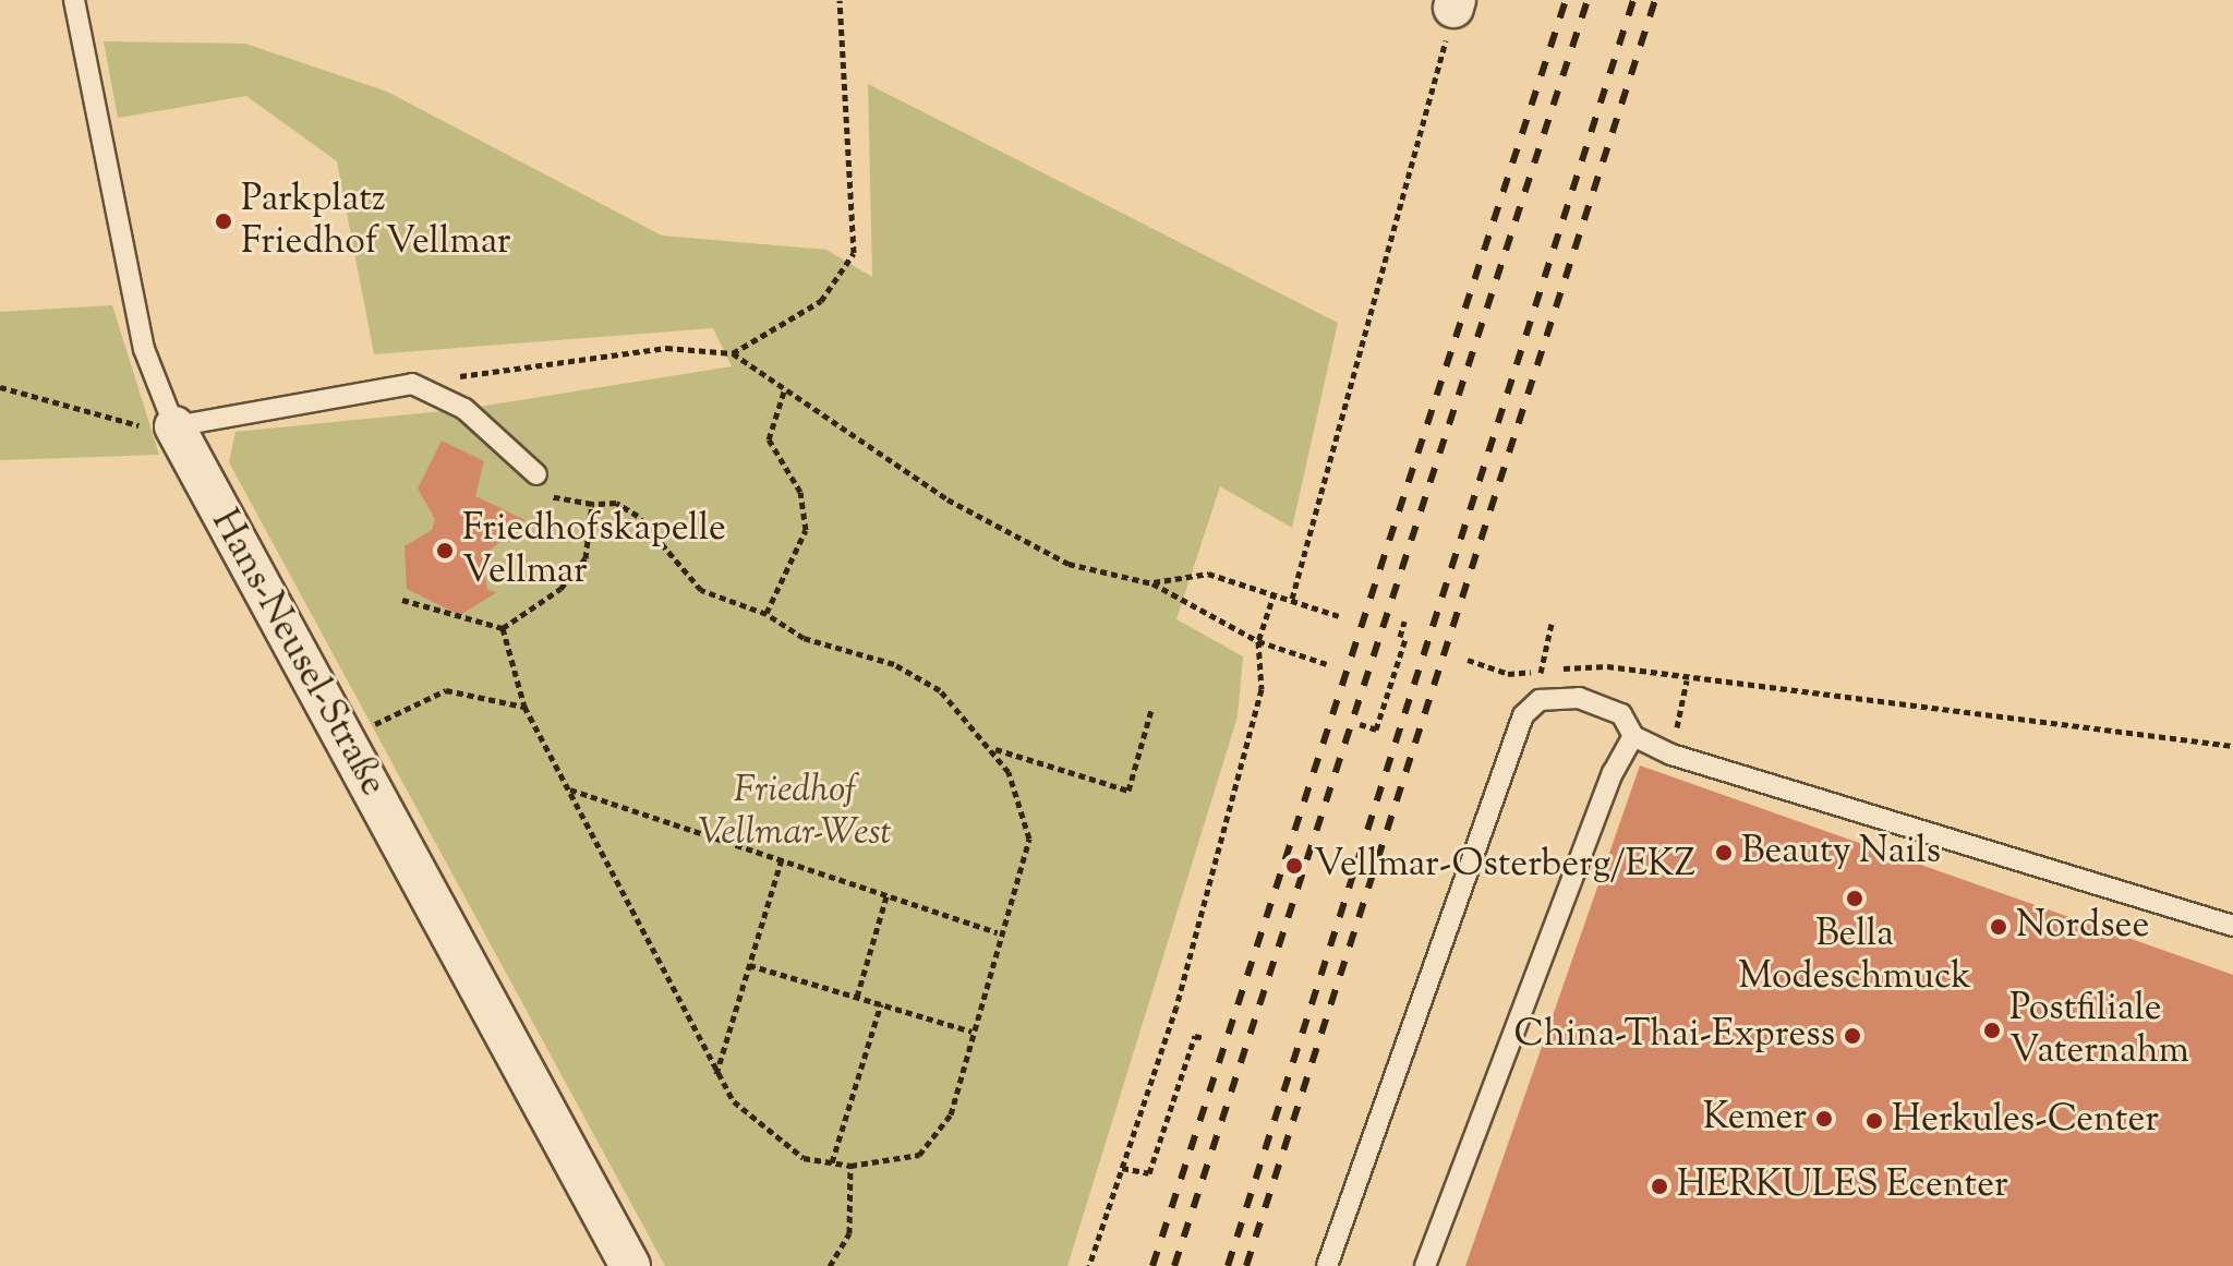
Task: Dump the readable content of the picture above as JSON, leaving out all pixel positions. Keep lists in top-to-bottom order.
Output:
{
  "streets": {
    "street": ["Hans-Neusel-Straße"]
  },
  "parks": ["Friedhof Vellmar-West"],
  "places": [
    "Parkplatz Friedhof Vellmar",
    "Friedhofskapelle Vellmar",
    "Beauty Nails",
    "Vellmar-Osterberg/EKZ",
    "Bella Modeschmuck",
    "Nordsee",
    "Postfiliale Vaternahm",
    "China-Thai-Express",
    "Kemer",
    "Herkules-Center",
    "HERKULES Ecenter"
  ]
}
